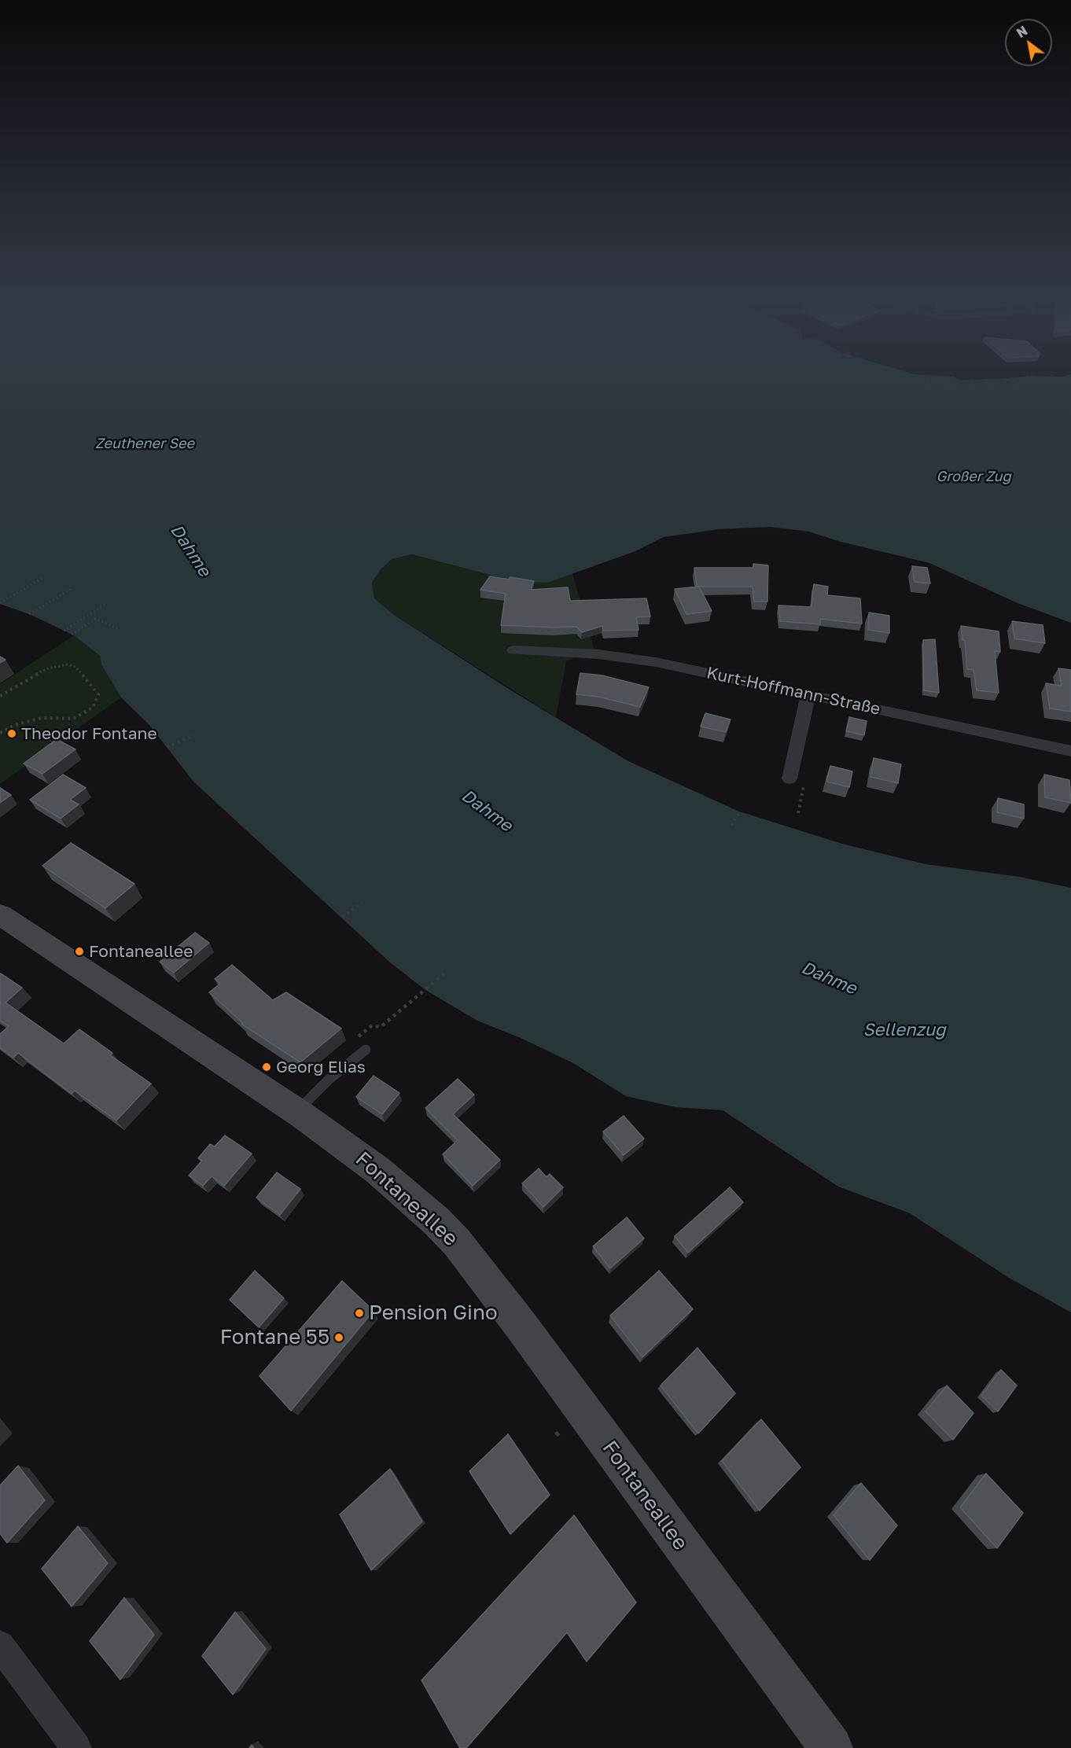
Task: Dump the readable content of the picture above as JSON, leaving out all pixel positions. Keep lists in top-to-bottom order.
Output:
{
  "streets": {
    "main road": ["Fontaneallee"],
    "street": ["Kurt-Hoffmann-Straße"]
  },
  "water": [
    "Zeuthener See",
    "Großer Zug",
    "Dahme",
    "Sellenzug"
  ],
  "places": [
    "Theodor Fontane",
    "Fontaneallee",
    "Georg Elias",
    "Pension Gino",
    "Fontane 55"
  ],
  "north": "top left"
}
